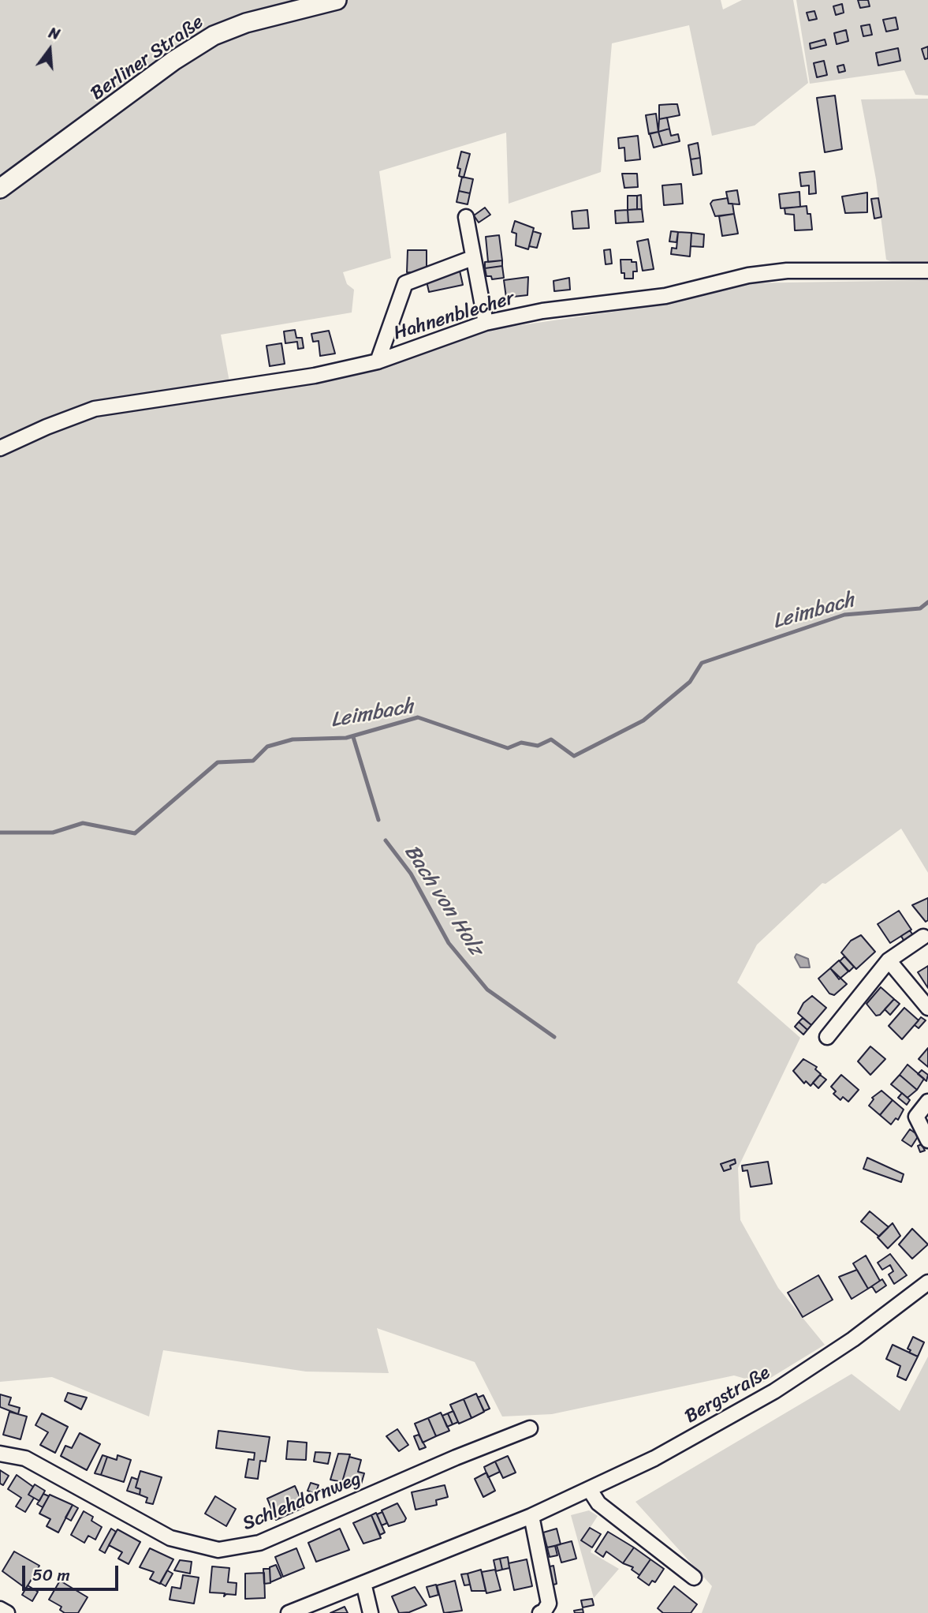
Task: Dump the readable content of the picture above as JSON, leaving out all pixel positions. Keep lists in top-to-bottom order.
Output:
{
  "streets": {
    "main road": ["Berliner Straße"],
    "street": ["Hahnenblecher", "Bergstraße", "Schlehdornweg"]
  },
  "water": ["Leimbach", "Bach von Holz"],
  "scale_bar": "50 m",
  "north": "top"
}
